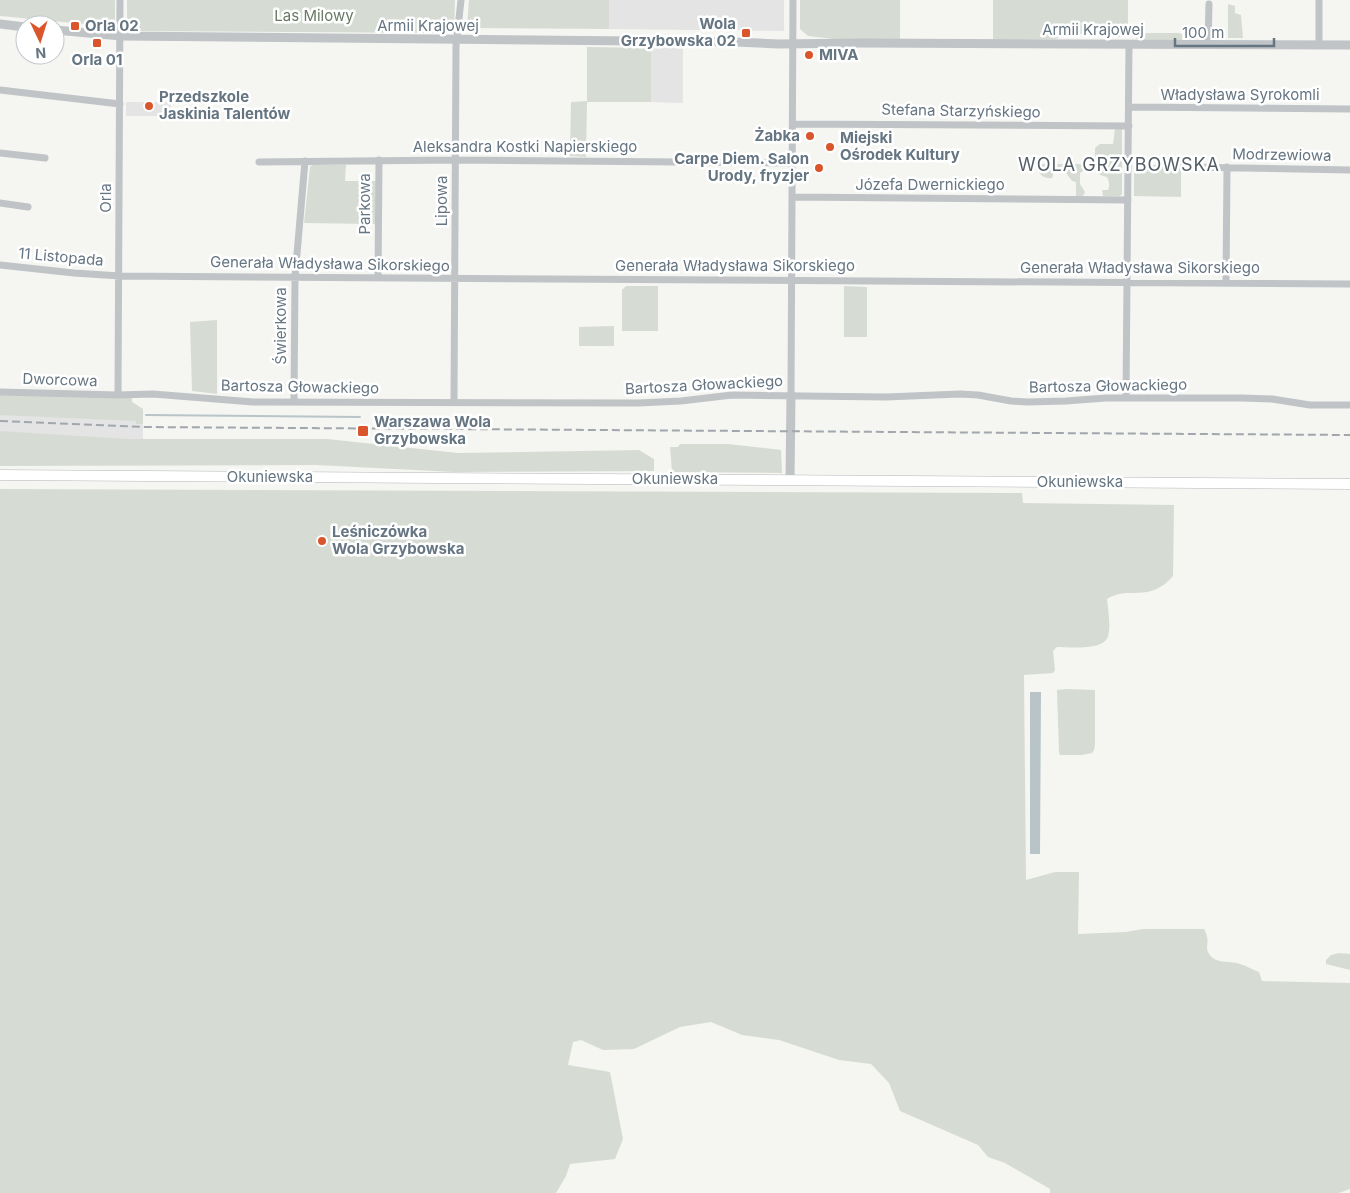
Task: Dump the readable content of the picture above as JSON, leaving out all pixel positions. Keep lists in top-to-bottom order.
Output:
{
  "streets": {
    "main road": ["Okuniewska"],
    "street": [
      "Armii Krajowej",
      "Władysława Syrokomli",
      "Stefana Starzyńskiego",
      "Aleksandra Kostki Napierskiego",
      "Modrzewiowa",
      "Józefa Dwernickiego",
      "Orla",
      "Lipowa",
      "Parkowa",
      "11 Listopada",
      "Generała Władysława Sikorskiego",
      "Świerkowa",
      "Dworcowa",
      "Bartosza Głowackiego"
    ]
  },
  "crossings": [
    ["Armii Krajowej", "Orla"],
    ["Armii Krajowej", "Lipowa"],
    ["Aleksandra Kostki Napierskiego", "Lipowa"],
    ["Aleksandra Kostki Napierskiego", "Parkowa"],
    ["Aleksandra Kostki Napierskiego", "Świerkowa"],
    ["Orla", "11 Listopada"],
    ["Orla", "Generała Władysława Sikorskiego"],
    ["Orla", "Dworcowa"],
    ["Orla", "Bartosza Głowackiego"],
    ["Lipowa", "Generała Władysława Sikorskiego"],
    ["Lipowa", "Bartosza Głowackiego"],
    ["Parkowa", "Generała Władysława Sikorskiego"],
    ["11 Listopada", "Generała Władysława Sikorskiego"],
    ["Generała Władysława Sikorskiego", "Świerkowa"],
    ["Świerkowa", "Bartosza Głowackiego"],
    ["Dworcowa", "Bartosza Głowackiego"]
  ],
  "districts": ["WOLA GRZYBOWSKA"],
  "parks": ["Las Milowy"],
  "places": {
    "transit": [
      "Orla 02",
      "Wola Grzybowska 02",
      "Orla 01",
      "Warszawa Wola Grzybowska"
    ],
    "other": [
      "MIVA",
      "Przedszkole Jaskinia Talentów",
      "Żabka",
      "Miejski Ośrodek Kultury",
      "Carpe Diem. Salon Urody, fryzjer",
      "Leśniczówka Wola Grzybowska"
    ]
  },
  "scale_bar": "100 m",
  "north": "bottom"
}
